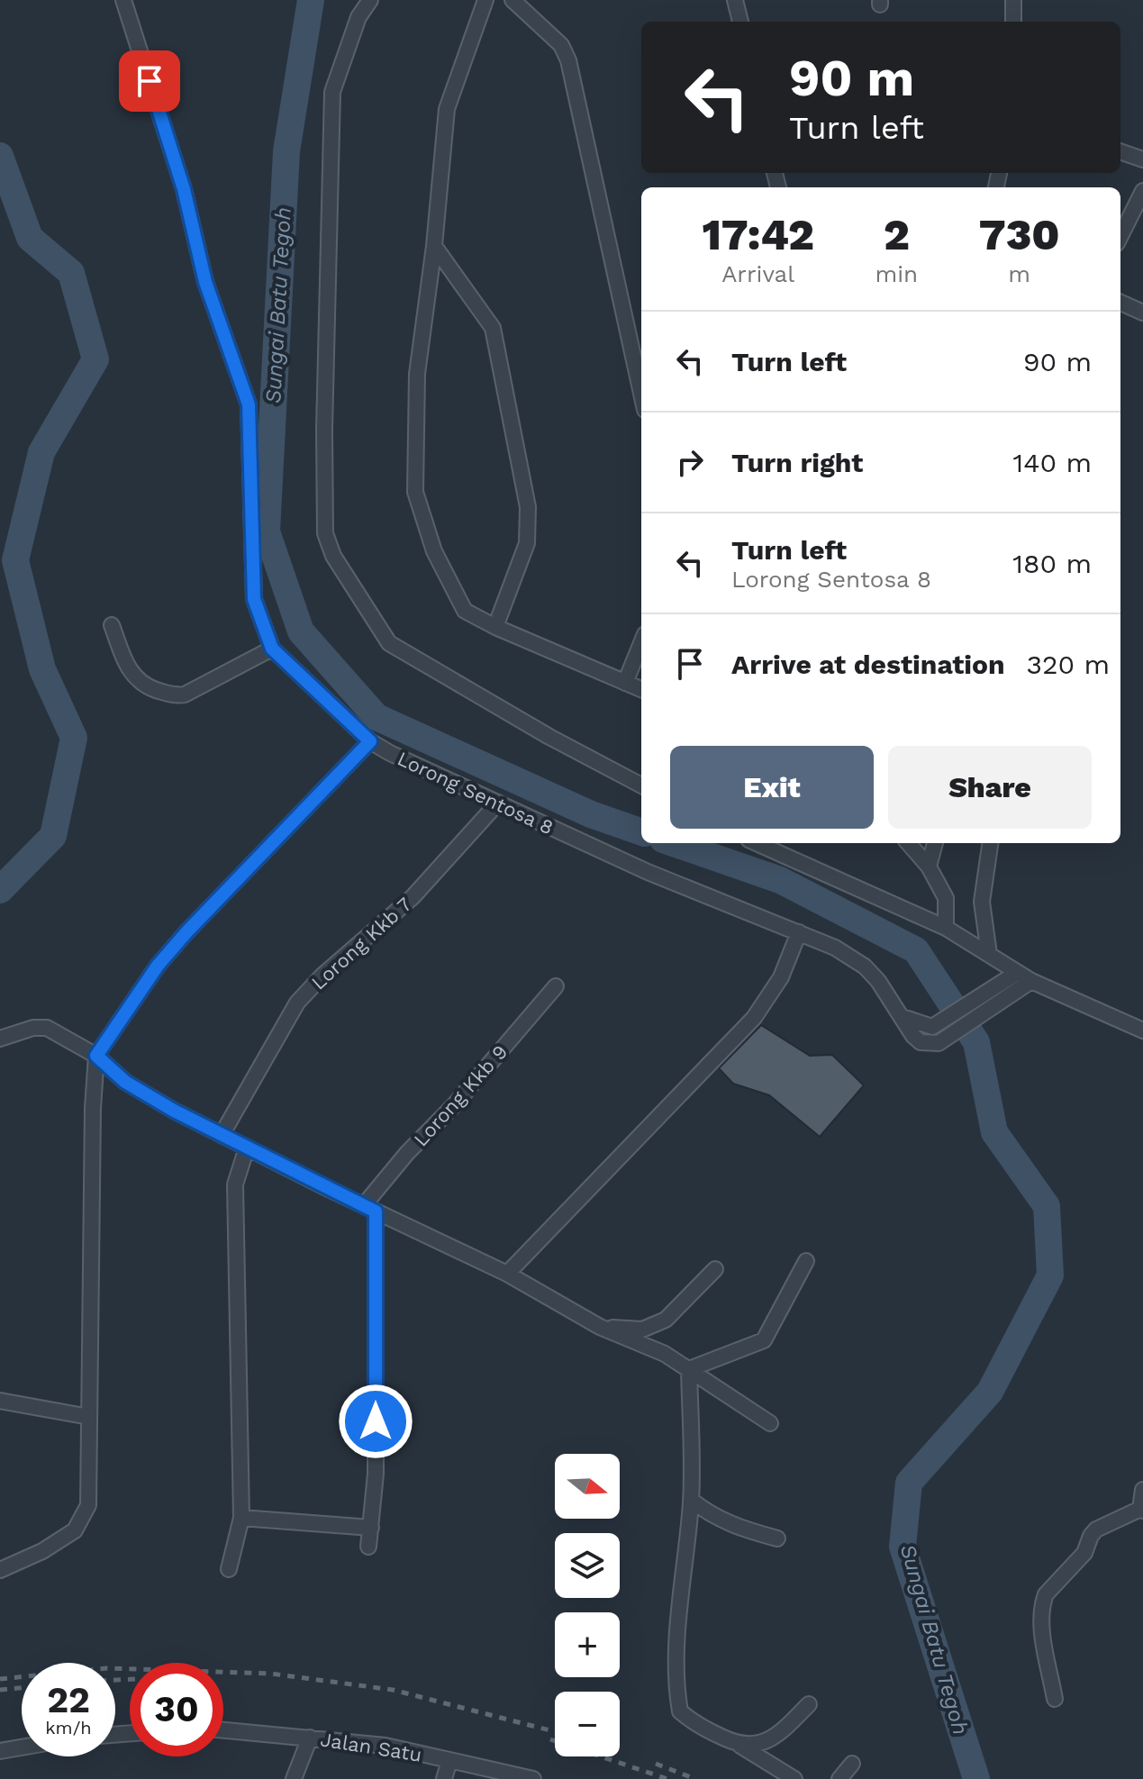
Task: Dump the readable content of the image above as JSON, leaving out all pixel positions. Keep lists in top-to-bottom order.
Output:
{
  "streets": {
    "street": [
      "Lorong Sentosa 8",
      "Lorong Kkb 7",
      "Lorong Kkb 9",
      "Jalan Satu"
    ]
  },
  "crossings": [
    ["Lorong Sentosa 8", "Lorong Kkb 7"]
  ],
  "water": ["Sungai Batu Tegoh"],
  "north": "right",
  "page": {
    "turn": ["90 m", "Turn left"],
    "eta": [
      "17:42",
      "Arrival",
      "2",
      "min",
      "730",
      "m"
    ],
    "list": [
      {
        "name": "Turn left",
        "value": "90 m"
      },
      {
        "name": "Turn right",
        "value": "140 m"
      },
      {
        "name": "Turn left",
        "note": "Lorong Sentosa 8",
        "value": "180 m"
      },
      {
        "name": "Arrive at destination",
        "value": "320 m"
      }
    ],
    "buttons": ["Exit", "Share"],
    "map_buttons": ["+", "−"],
    "speed": "22 km/h",
    "limit": "30"
  }
}
